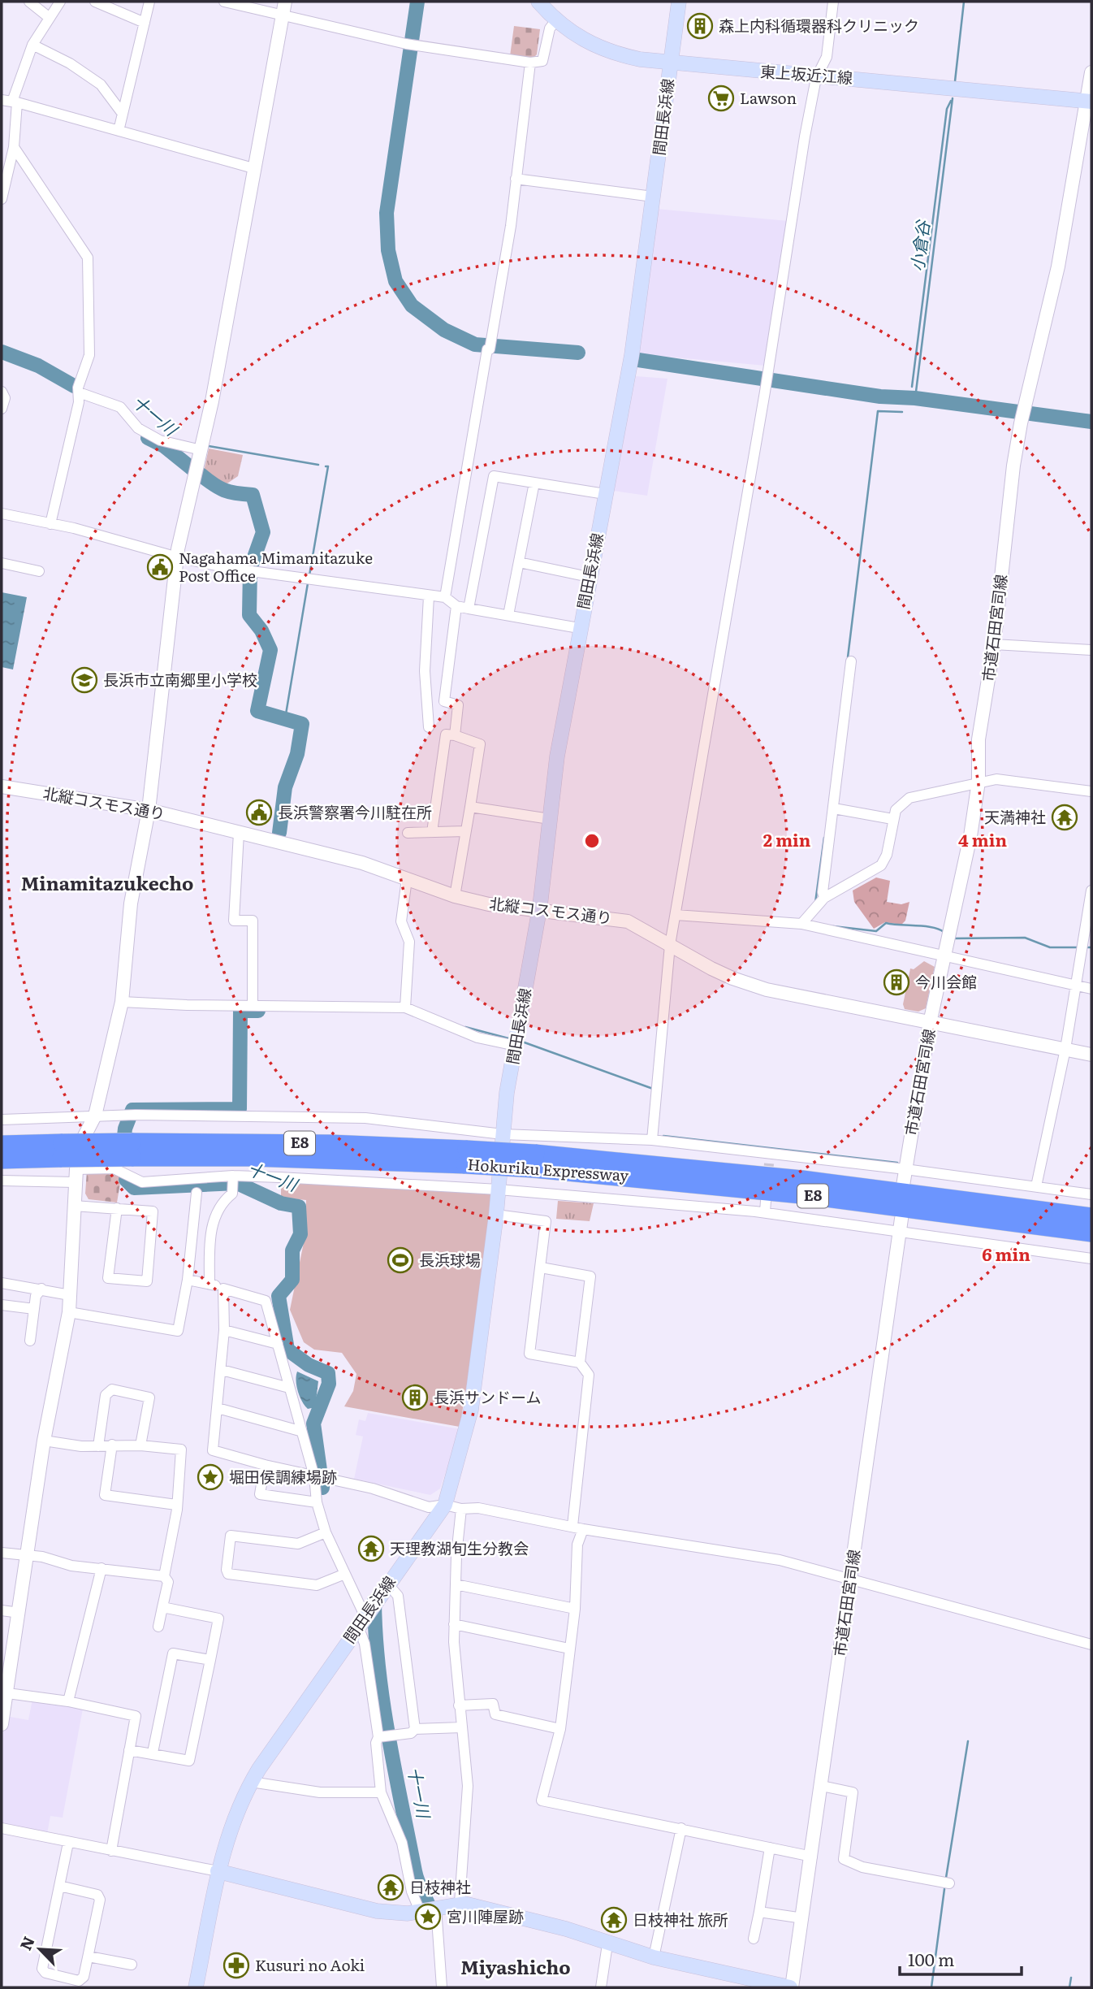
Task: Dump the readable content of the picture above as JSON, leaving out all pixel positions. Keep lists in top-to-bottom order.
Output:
{
  "streets": {
    "highway": ["E8", "Hokuriku Expressway"],
    "main road": ["東上坂近江線", "間田長浜線"],
    "street": ["市道石田宮司線", "北縦コスモス通り"]
  },
  "crossings": [
    ["東上坂近江線", "間田長浜線"],
    ["東上坂近江線", "市道石田宮司線"],
    ["間田長浜線", "北縦コスモス通り"],
    ["市道石田宮司線", "北縦コスモス通り"]
  ],
  "districts": ["Minamitazukecho", "Miyashicho"],
  "water": ["小倉谷", "十一川"],
  "places": {
    "building": ["森上内科循環器科クリニック", "今川会館", "長浜サンドーム"],
    "supermarket": ["Lawson"],
    "public building": ["Nagahama Mimamitazuke Post Office", "長浜警察署今川駐在所"],
    "school or university": ["長浜市立南郷里小学校"],
    "temple": [
      "天満神社",
      "天理教湖旬生分教会",
      "日枝神社",
      "日枝神社 旅所"
    ],
    "sports": ["長浜球場"],
    "place": ["堀田侯調練場跡", "宮川陣屋跡"],
    "pharmacy": ["Kusuri no Aoki"]
  },
  "scale_bar": "100 m",
  "north": "top left",
  "rings": ["2 min", "4 min", "6 min"]
}
